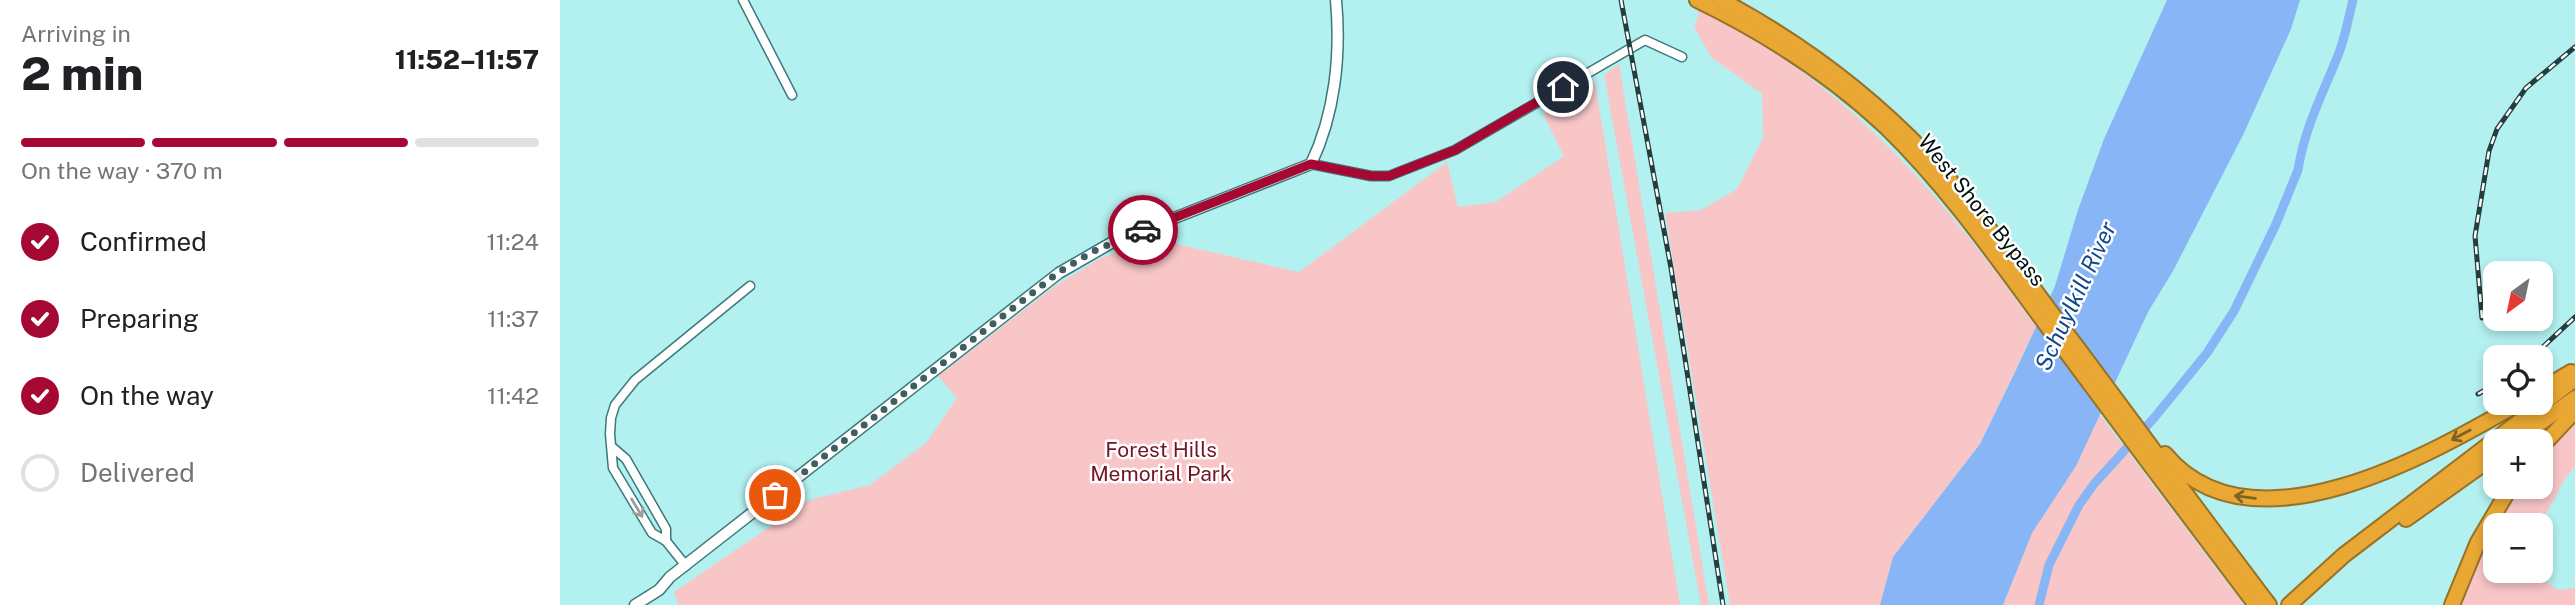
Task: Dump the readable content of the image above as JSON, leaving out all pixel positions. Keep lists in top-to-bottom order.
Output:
{
  "streets": {
    "highway": ["West Shore Bypass"]
  },
  "water": ["Schuylkill River"],
  "parks": ["Forest Hills Memorial Park"],
  "north": "bottom left",
  "page": {
    "heading": ["2 min", "Arriving in", "11:52–11:57"],
    "bar": "On the way · 370 m",
    "list": [
      ["Confirmed", "11:24"],
      ["Preparing", "11:37"],
      ["On the way", "11:42"],
      "Delivered"
    ],
    "map_buttons": ["+", "−"]
  }
}
